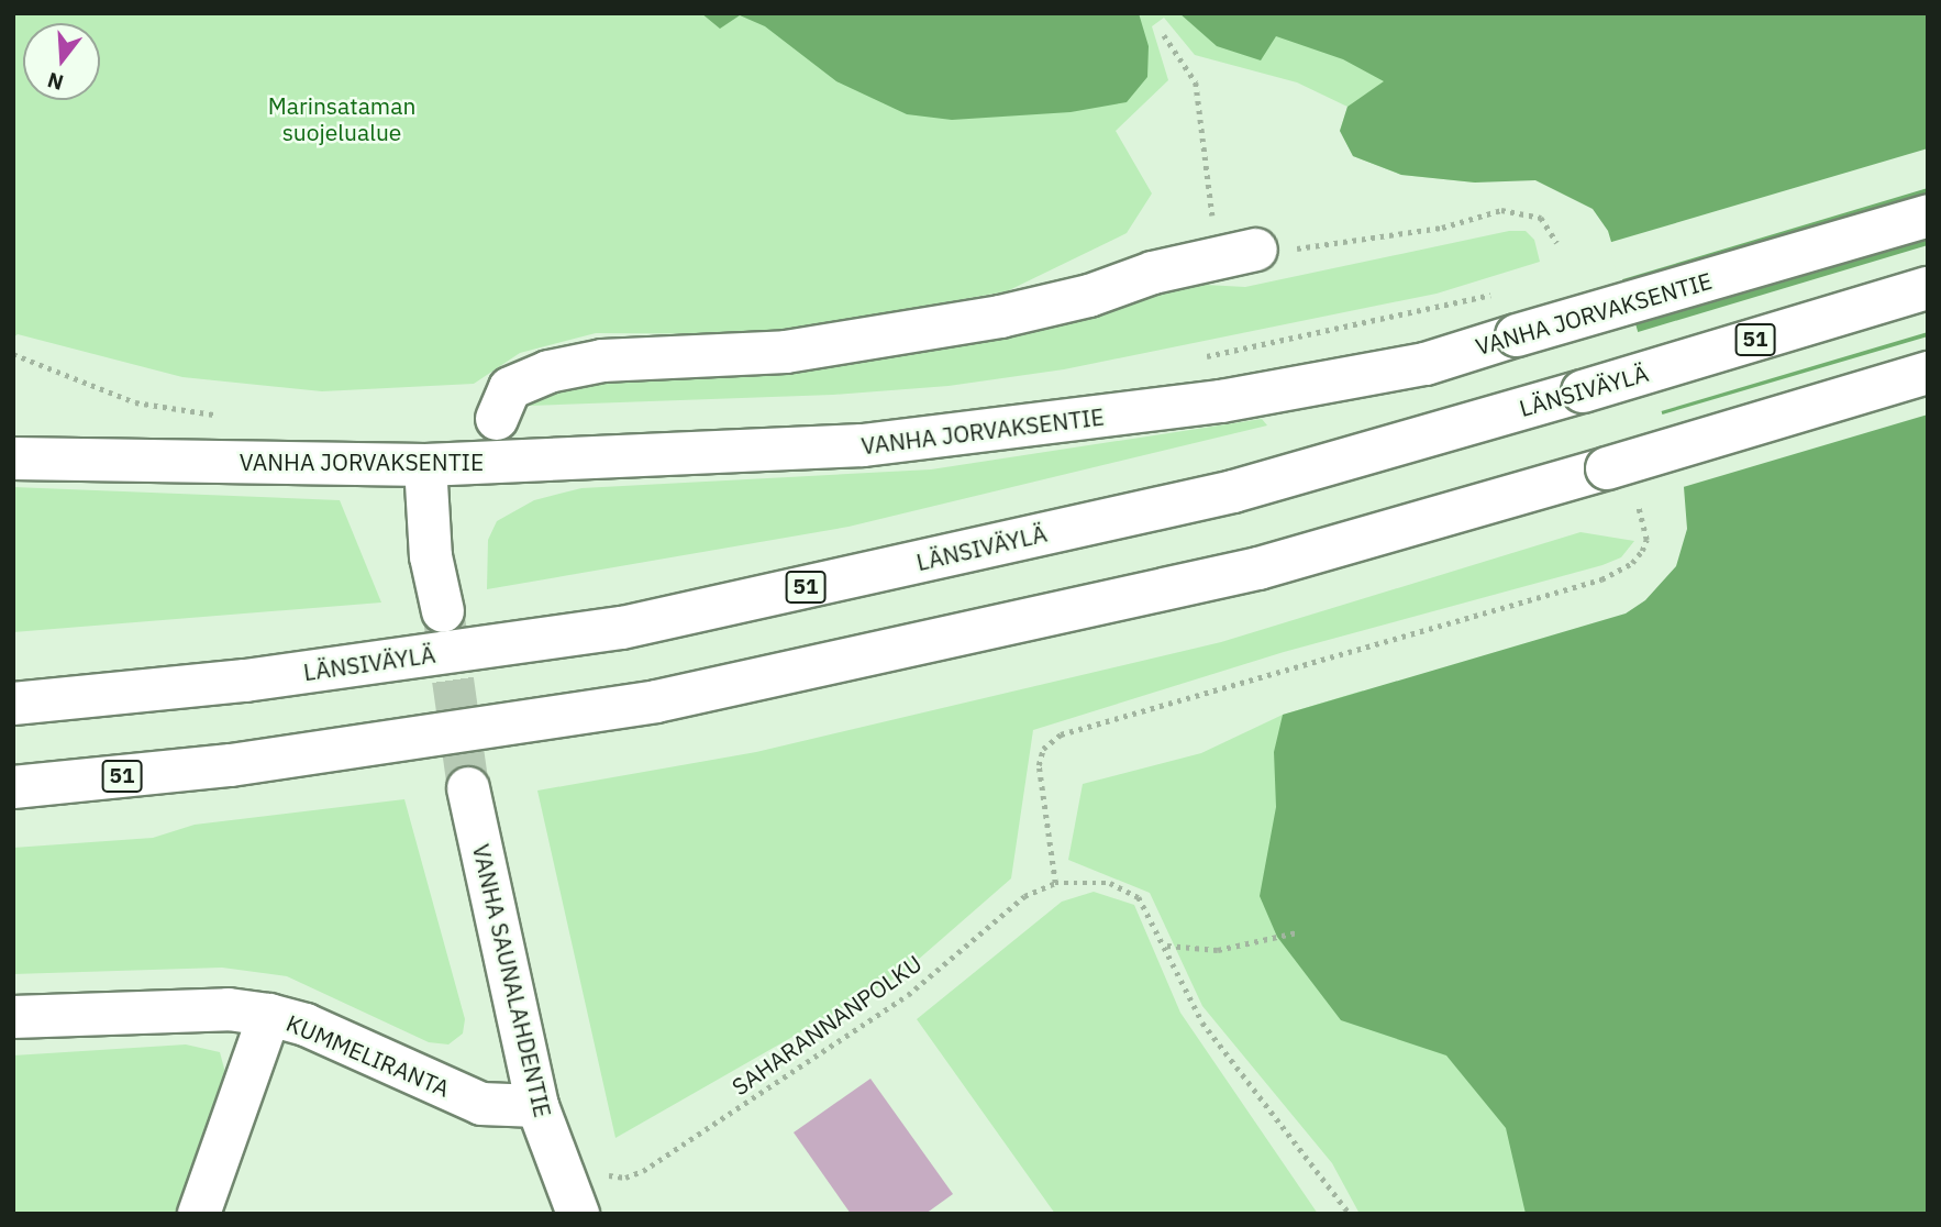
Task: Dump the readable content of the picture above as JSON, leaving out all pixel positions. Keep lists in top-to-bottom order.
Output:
{
  "streets": {
    "main road": [
      "VANHA JORVAKSENTIE",
      "51",
      "LÄNSIVÄYLÄ",
      "VANHA SAUNALAHDENTIE",
      "KUMMELIRANTA"
    ],
    "path": ["SAHARANNANPOLKU"]
  },
  "crossings": [
    ["VANHA SAUNALAHDENTIE", "KUMMELIRANTA"]
  ],
  "parks": ["Marinsataman suojelualue"],
  "north": "bottom"
}
